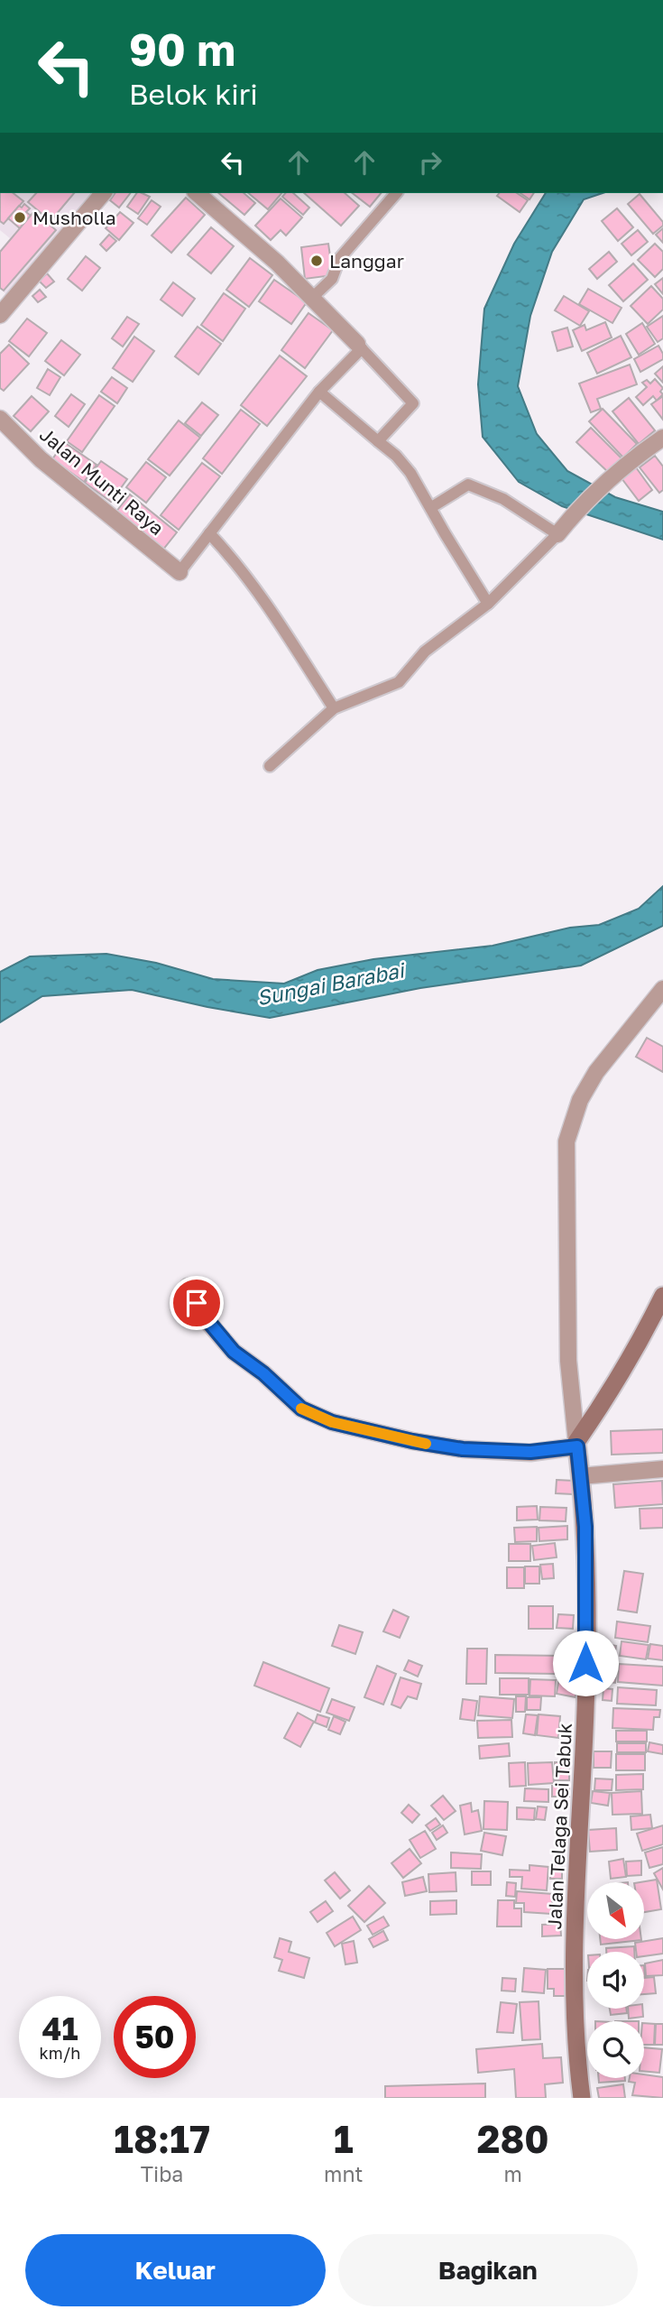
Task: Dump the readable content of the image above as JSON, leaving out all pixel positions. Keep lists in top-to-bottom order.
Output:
{
  "streets": {
    "main road": ["Jalan Telaga Sei Tabuk"],
    "street": ["Jalan Munti Raya"]
  },
  "water": ["Sungai Barabai"],
  "places": ["Musholla", "Langgar"],
  "north": "bottom right",
  "page": {
    "turn": ["90 m", "Belok kiri"],
    "speed": "41 km/h",
    "limit": "50",
    "eta": [
      "18:17",
      "Tiba",
      "1",
      "mnt",
      "280",
      "m"
    ],
    "buttons": ["Keluar", "Bagikan"]
  }
}
